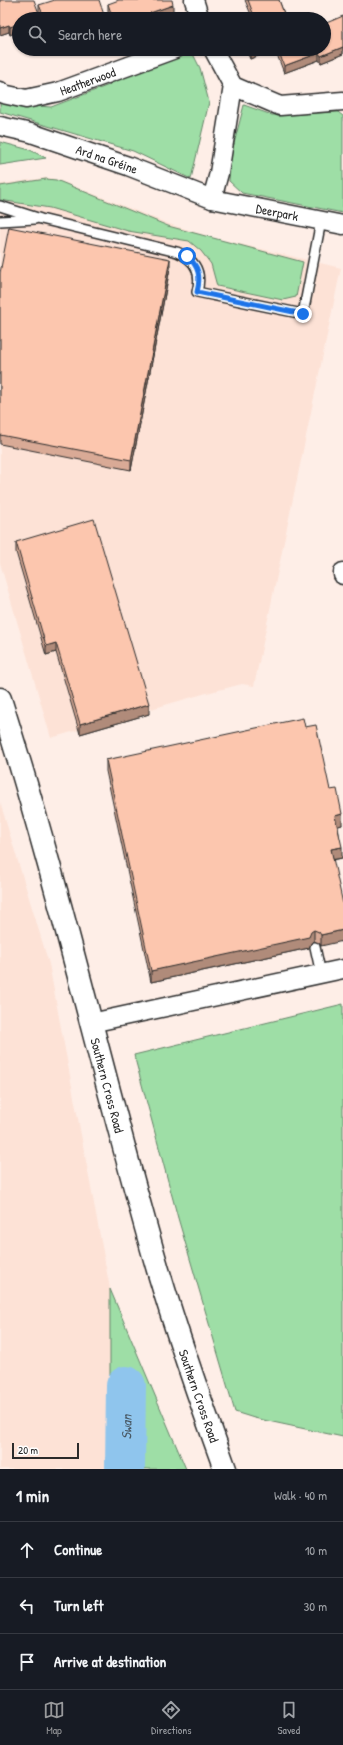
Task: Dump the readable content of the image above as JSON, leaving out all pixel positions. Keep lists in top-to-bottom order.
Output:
{
  "streets": {
    "main road": ["Southern Cross Road"],
    "street": ["Heatherwood", "Ard na Gréine", "Deerpark"]
  },
  "crossings": [
    ["Ard na Gréine", "Deerpark"]
  ],
  "water": ["Swan"],
  "scale_bar": "20 m",
  "page": {
    "search": "Search here",
    "scale": "20 m",
    "heading": ["1 min", "Walk · 40 m"],
    "list": [
      ["Continue", "10 m"],
      ["Turn left", "30 m"],
      "Arrive at destination"
    ],
    "nav": ["Map", "Directions", "Saved"]
  }
}
